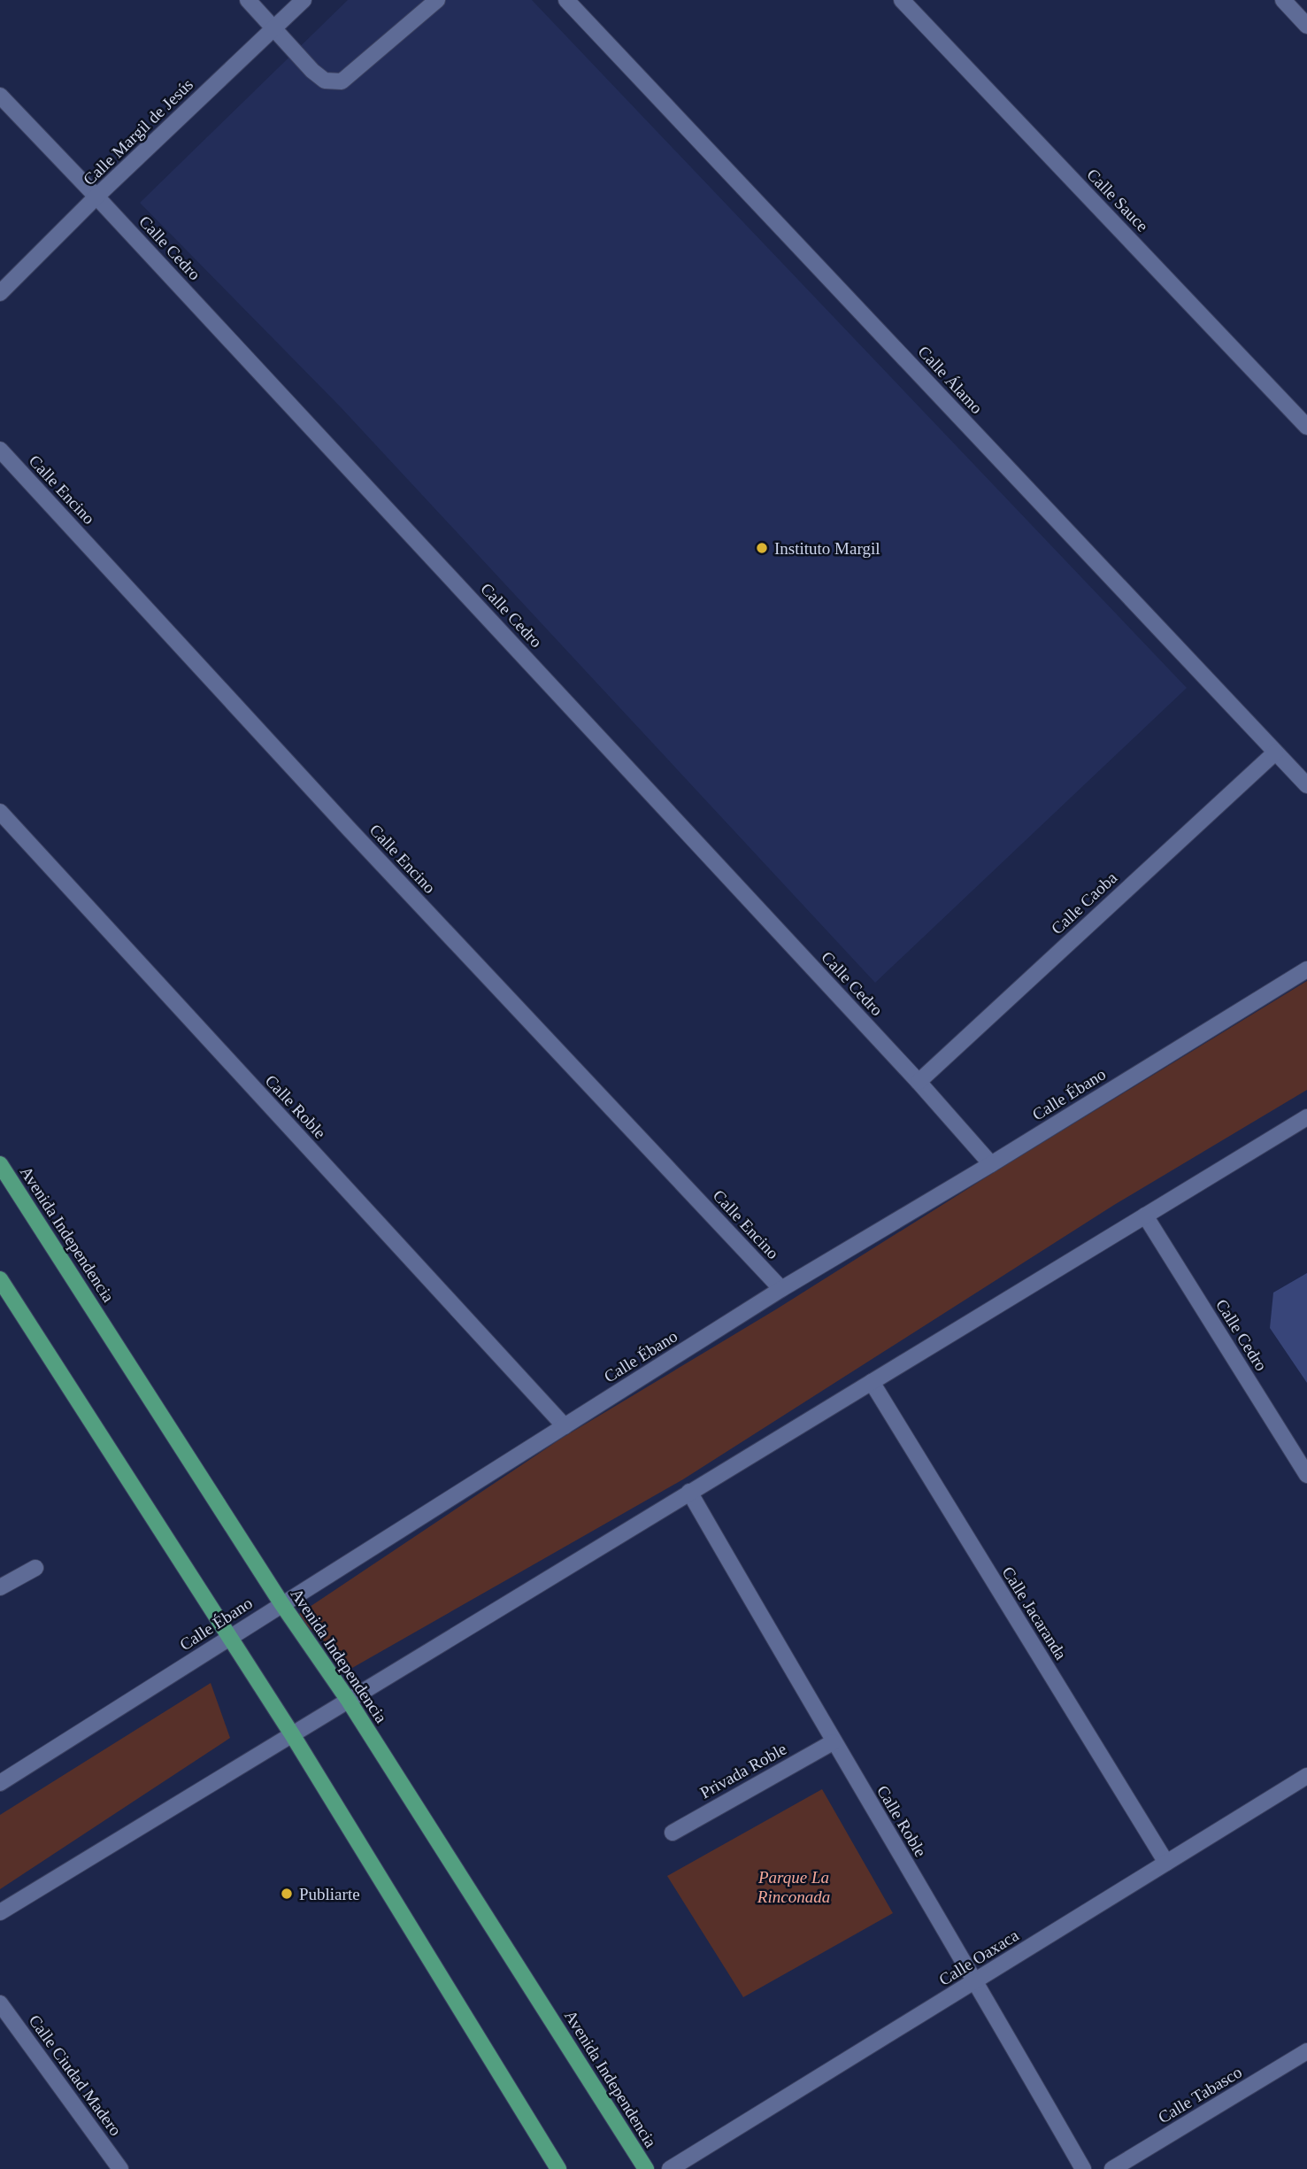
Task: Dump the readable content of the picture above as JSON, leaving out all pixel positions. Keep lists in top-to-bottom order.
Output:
{
  "streets": {
    "main road": ["Avenida Independencia"],
    "street": [
      "Calle Margil de Jesús",
      "Calle Sauce",
      "Calle Cedro",
      "Calle Álamo",
      "Calle Encino",
      "Calle Caoba",
      "Calle Ébano",
      "Calle Roble",
      "Calle Jacaranda",
      "Privada Roble",
      "Calle Oaxaca",
      "Calle Ciudad Madero",
      "Calle Tabasco"
    ]
  },
  "crossings": [
    ["Calle Margil de Jesús", "Calle Cedro"],
    ["Calle Cedro", "Calle Caoba"],
    ["Calle Cedro", "Calle Ébano"],
    ["Calle Álamo", "Calle Caoba"],
    ["Calle Encino", "Calle Ébano"],
    ["Calle Ébano", "Calle Roble"],
    ["Calle Ébano", "Avenida Independencia"],
    ["Calle Roble", "Privada Roble"],
    ["Calle Roble", "Calle Oaxaca"],
    ["Calle Jacaranda", "Calle Oaxaca"]
  ],
  "parks": ["Parque La Rinconada"],
  "places": ["Instituto Margil", "Publiarte"]
}
